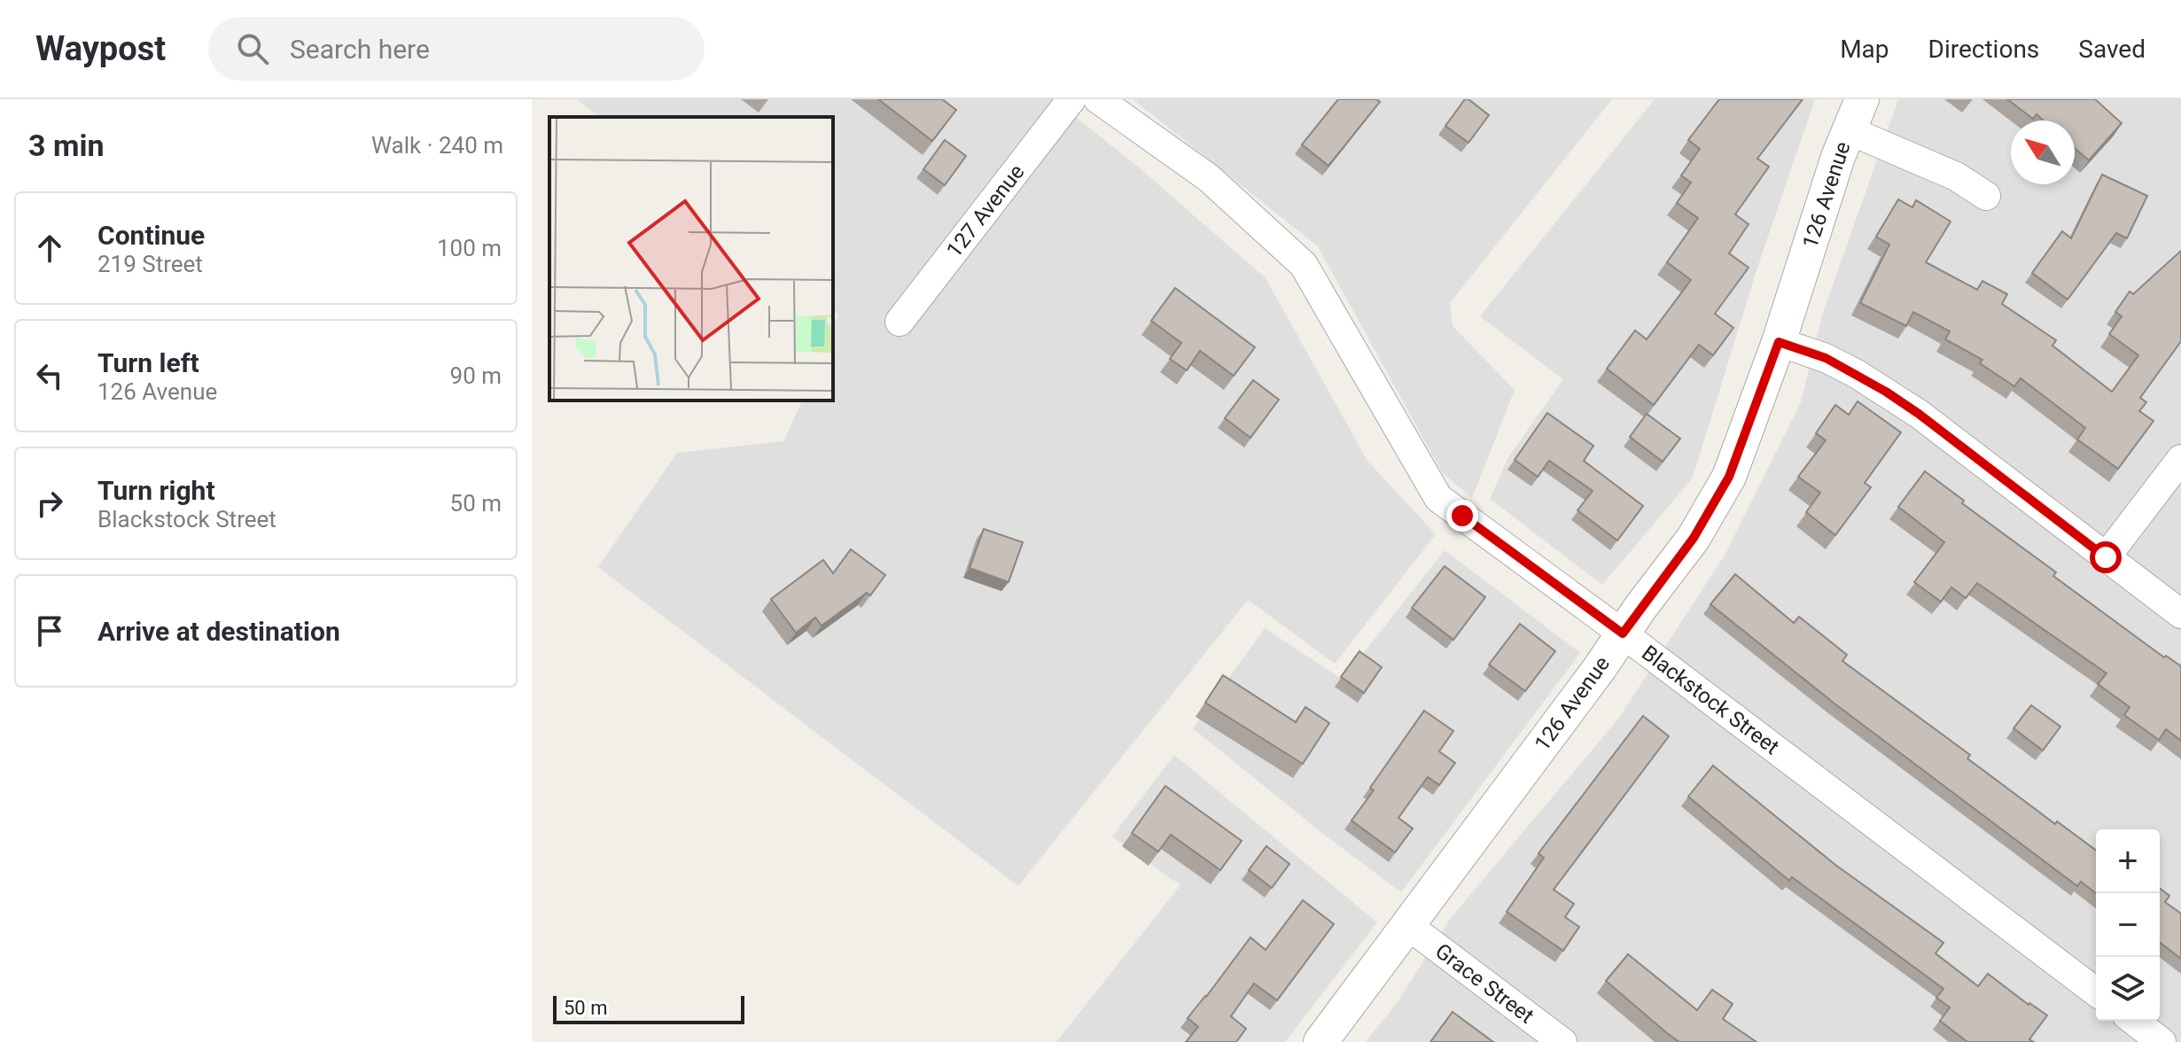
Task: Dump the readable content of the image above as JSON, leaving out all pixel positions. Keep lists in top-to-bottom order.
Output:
{
  "streets": {
    "street": [
      "126 Avenue",
      "127 Avenue",
      "Blackstock Street",
      "Grace Street"
    ]
  },
  "crossings": [
    ["126 Avenue", "Blackstock Street"],
    ["126 Avenue", "Grace Street"]
  ],
  "scale_bar": "50 m",
  "north": "top left",
  "page": {
    "header": "Waypost",
    "search": "Search here",
    "nav": ["Map", "Directions", "Saved"],
    "heading": ["3 min", "Walk · 240 m"],
    "list": [
      ["Continue", "219 Street", "100 m"],
      ["Turn left", "126 Avenue", "90 m"],
      ["Turn right", "Blackstock Street", "50 m"],
      "Arrive at destination"
    ],
    "map_buttons": ["+", "−"],
    "scale": "50 m"
  }
}
